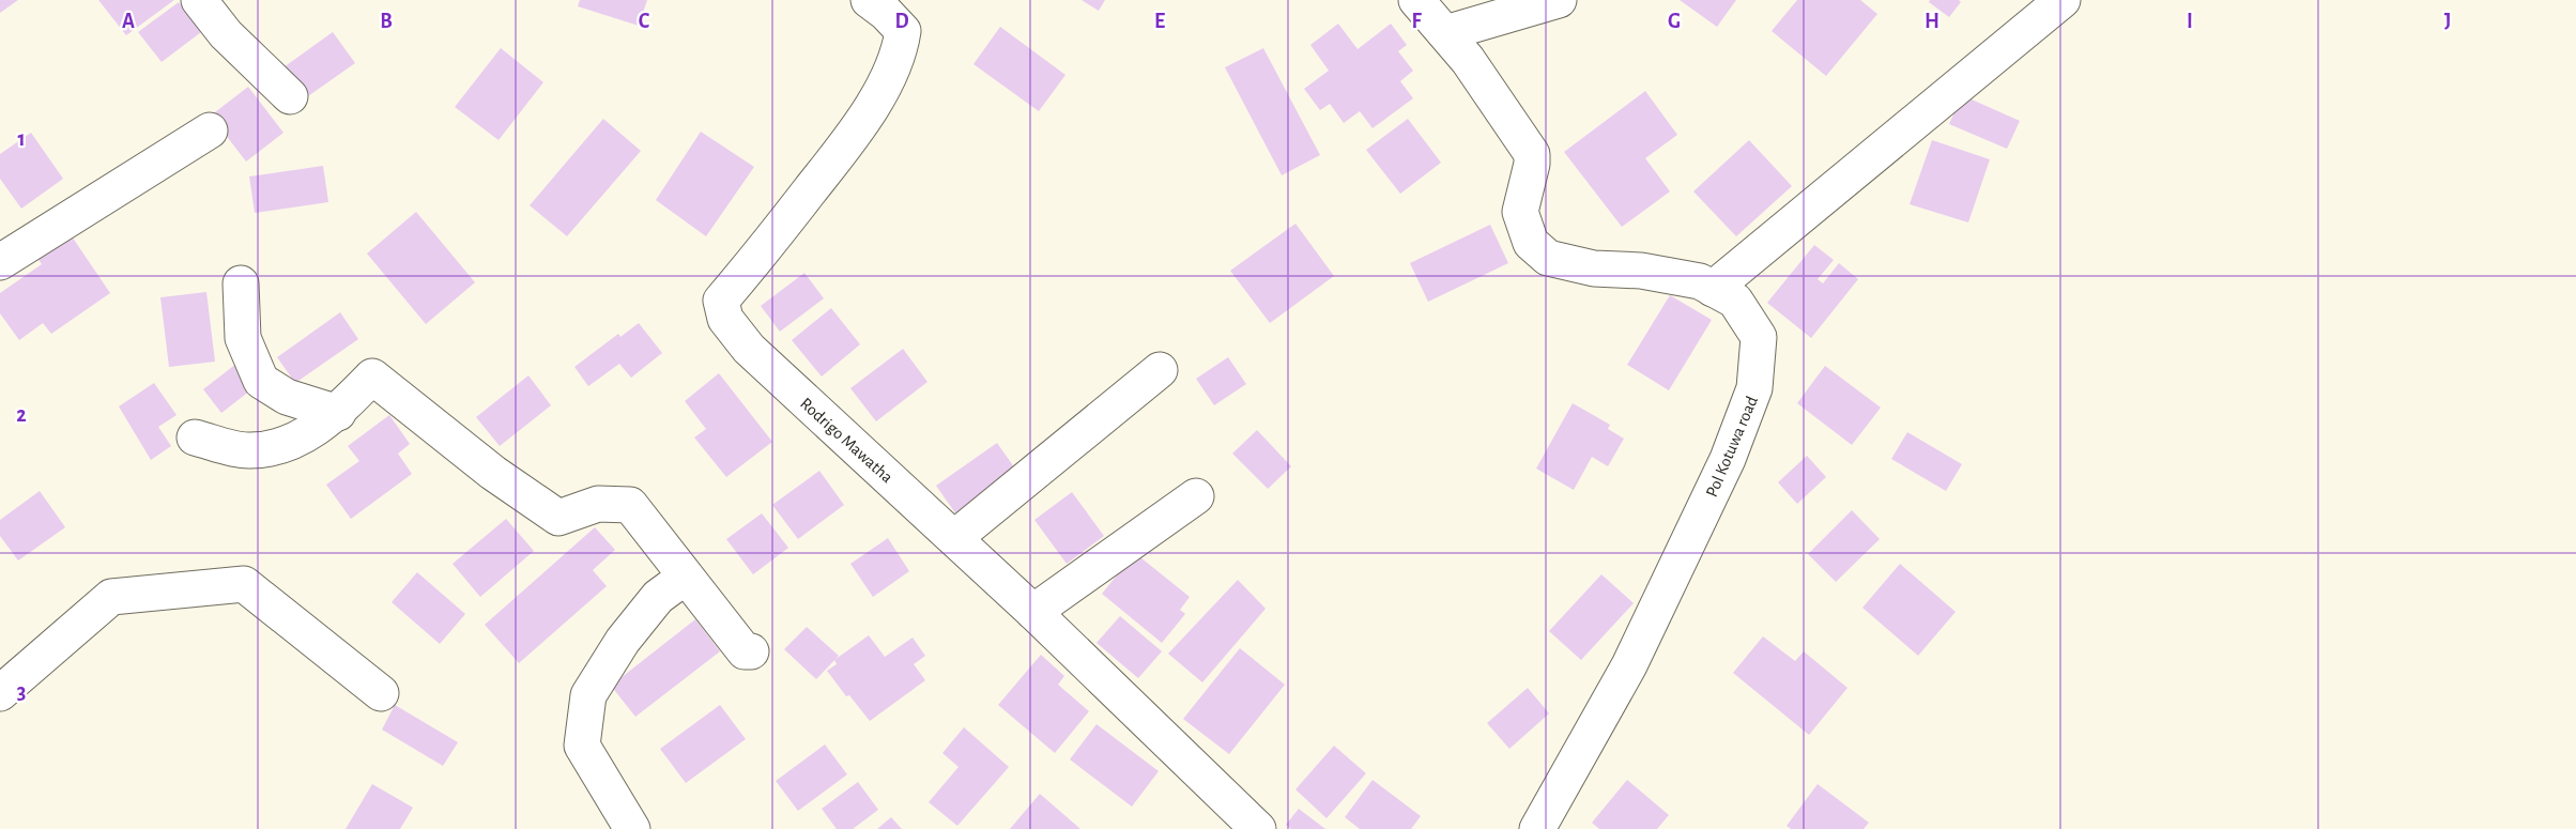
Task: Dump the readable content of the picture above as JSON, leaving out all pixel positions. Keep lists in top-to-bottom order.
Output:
{
  "streets": {
    "street": ["Rodrigo Mawatha", "Pol Kotuwa road"]
  },
  "grid": {
    "columns": [
      "A",
      "B",
      "C",
      "D",
      "E",
      "F",
      "G",
      "H",
      "I",
      "J"
    ],
    "rows": ["1", "2", "3"]
  }
}
